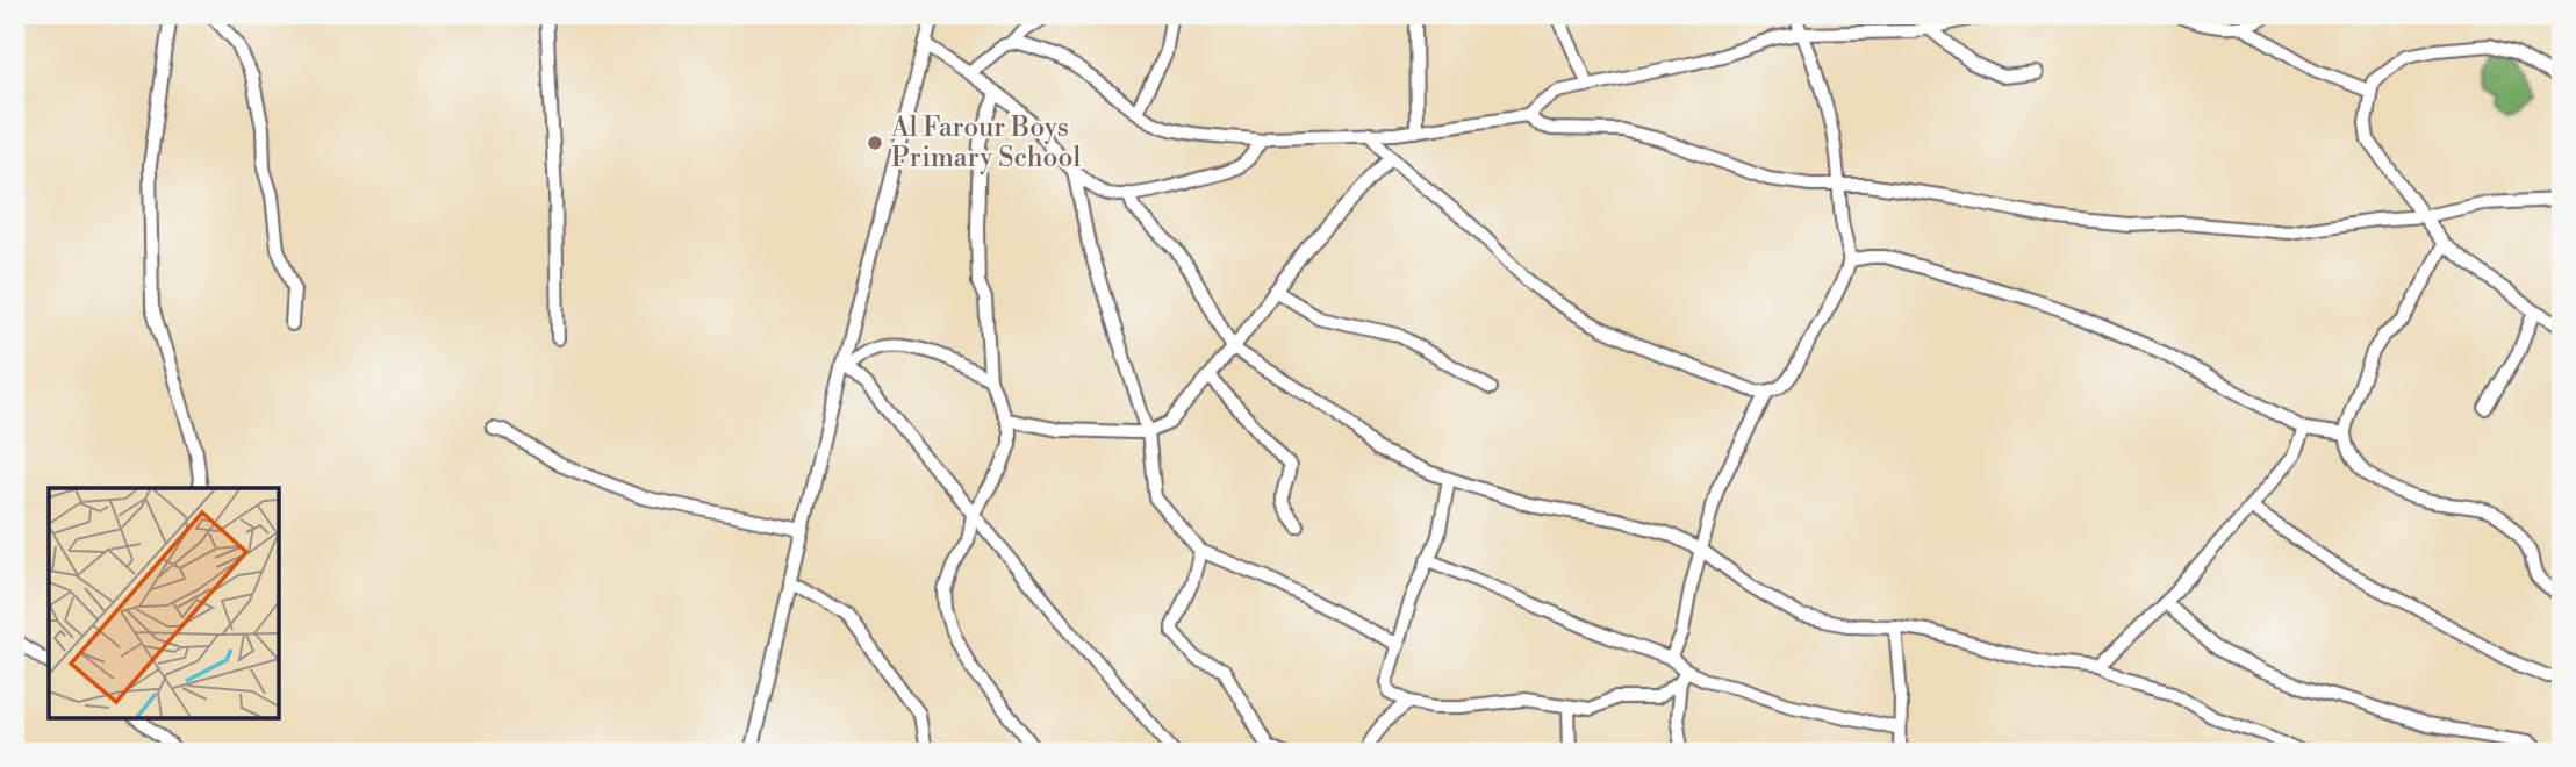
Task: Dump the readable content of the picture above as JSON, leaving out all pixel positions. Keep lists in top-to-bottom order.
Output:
{
  "places": ["Al Farour Boys Primary School"]
}
